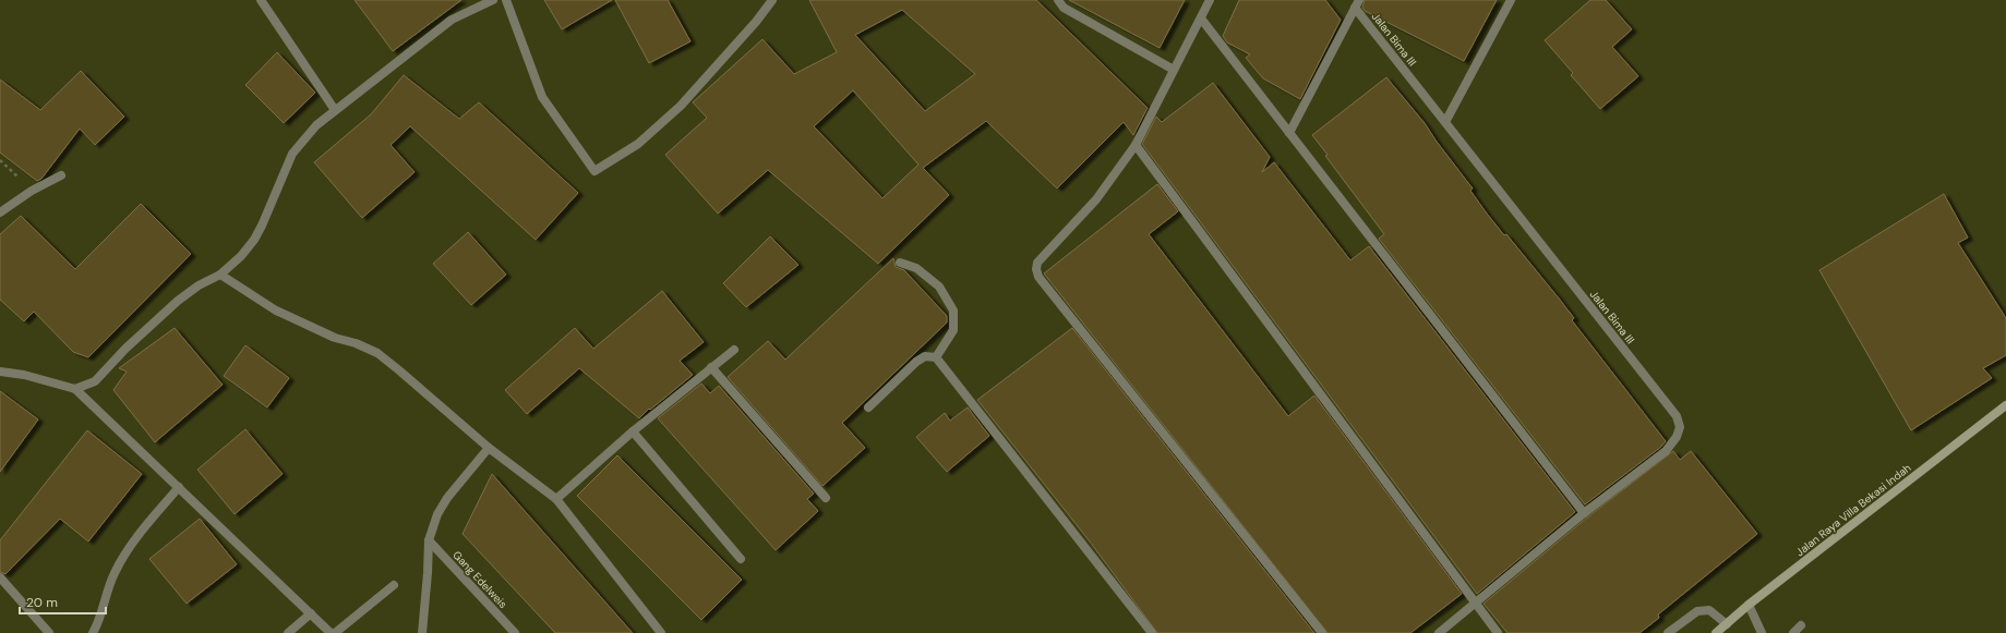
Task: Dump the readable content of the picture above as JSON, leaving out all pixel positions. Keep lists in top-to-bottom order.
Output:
{
  "streets": {
    "main road": ["Jalan Raya Villa Bekasi Indah"],
    "street": ["Jalan Bima III", "Gang Edelweis"]
  },
  "scale_bar": "20 m"
}
